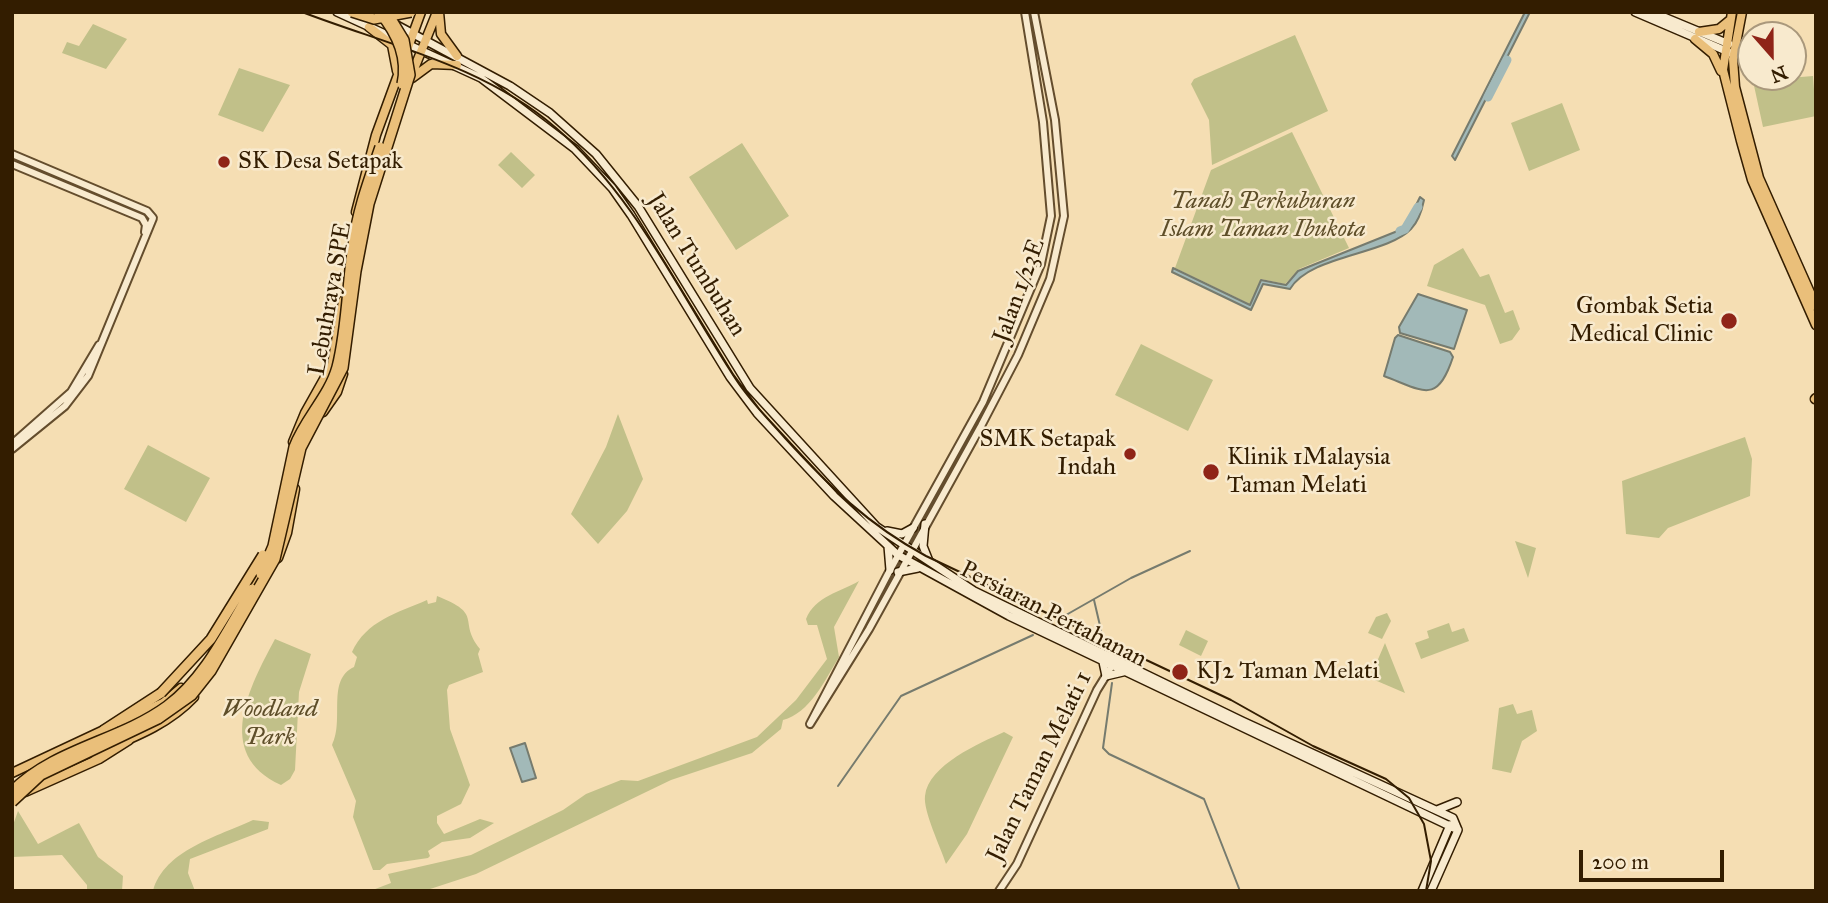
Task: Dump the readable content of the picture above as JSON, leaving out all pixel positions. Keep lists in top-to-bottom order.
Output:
{
  "streets": {
    "highway": ["Lebuhraya SPE"],
    "main road": ["Jalan Tumbuhan", "Persiaran Pertahanan"],
    "street": ["Jalan 1/23E", "Jalan Taman Melati 1"]
  },
  "crossings": [
    ["Jalan Tumbuhan", "Jalan 1/23E"],
    ["Jalan Tumbuhan", "Persiaran Pertahanan"],
    ["Jalan 1/23E", "Persiaran Pertahanan"],
    ["Persiaran Pertahanan", "Jalan Taman Melati 1"]
  ],
  "parks": ["Tanah Perkuburan Islam Taman Ibukota", "Woodland Park"],
  "places": [
    "SK Desa Setapak",
    "Gombak Setia Medical Clinic",
    "SMK Setapak Indah",
    "Klinik 1Malaysia Taman Melati",
    "KJ2 Taman Melati"
  ],
  "scale_bar": "200 m",
  "north": "bottom"
}
